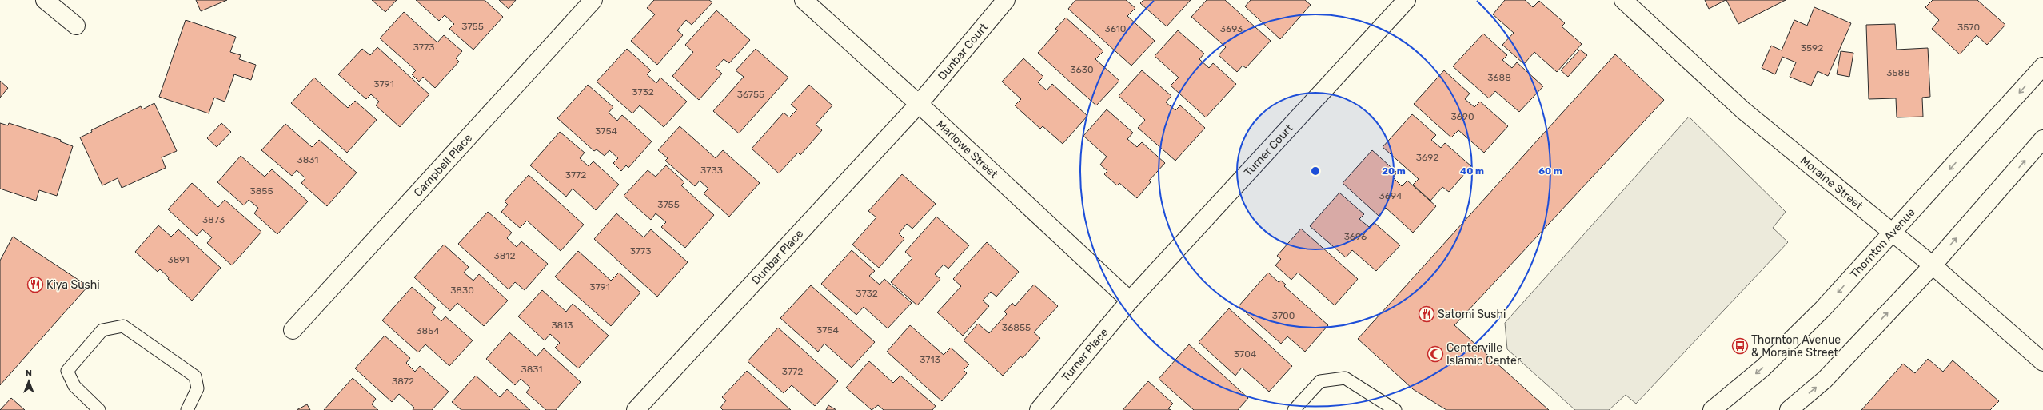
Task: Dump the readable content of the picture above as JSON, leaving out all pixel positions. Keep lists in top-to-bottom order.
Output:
{
  "streets": {
    "street": [
      "Dunbar Court",
      "Marlowe Street",
      "Turner Court",
      "Campbell Place",
      "Moraine Street",
      "Thornton Avenue",
      "Dunbar Place",
      "Turner Place"
    ]
  },
  "crossings": [
    ["Dunbar Court", "Marlowe Street"],
    ["Dunbar Court", "Dunbar Place"],
    ["Marlowe Street", "Turner Court"],
    ["Marlowe Street", "Dunbar Place"],
    ["Marlowe Street", "Turner Place"],
    ["Turner Court", "Turner Place"],
    ["Moraine Street", "Thornton Avenue"]
  ],
  "places": {
    "restaurant": ["Kiya Sushi", "Satomi Sushi"],
    "bus stop": ["Thornton Avenue & Moraine Street"],
    "mosque": ["Centerville Islamic Center"]
  },
  "house_numbers": [
    "3755",
    "3570",
    "3610",
    "3693",
    "3773",
    "3592",
    "3630",
    "3588",
    "3688",
    "3791",
    "3732",
    "36755",
    "3690",
    "3754",
    "3692",
    "3831",
    "3733",
    "3772",
    "3855",
    "3694",
    "3755",
    "3873",
    "3696",
    "3773",
    "3812",
    "3891",
    "3791",
    "3830",
    "3732",
    "3700",
    "3813",
    "36855",
    "3754",
    "3854",
    "3704",
    "3713",
    "3831",
    "3772",
    "3872"
  ],
  "north": "top",
  "rings": ["20 m", "40 m", "60 m"]
}
